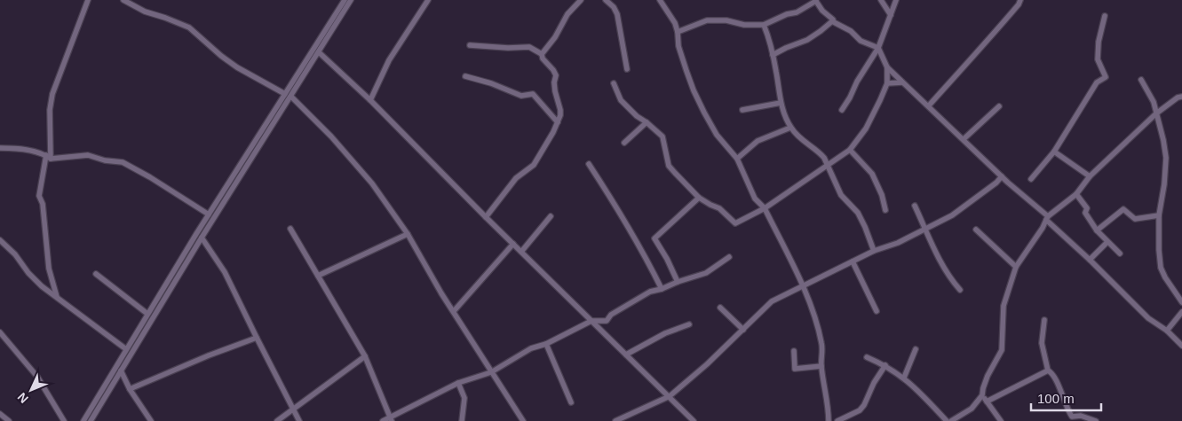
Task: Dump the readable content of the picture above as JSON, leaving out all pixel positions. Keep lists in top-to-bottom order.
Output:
{
  "scale_bar": "100 m",
  "north": "bottom left"
}
